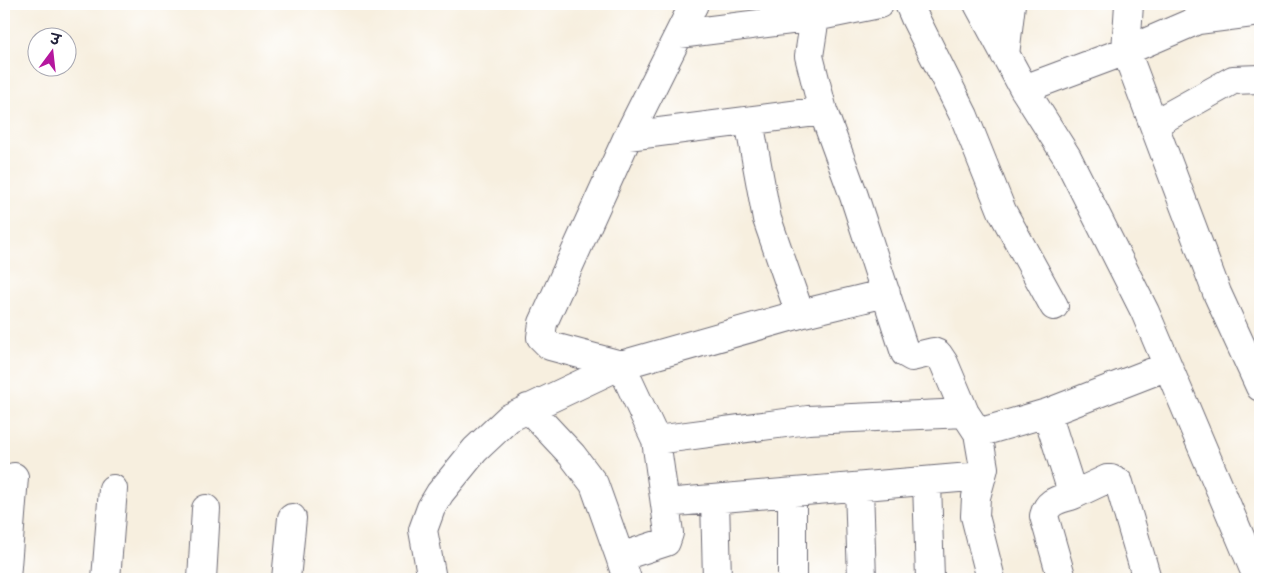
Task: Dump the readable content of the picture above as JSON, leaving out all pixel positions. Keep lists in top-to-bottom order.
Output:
{
  "north": "top"
}
